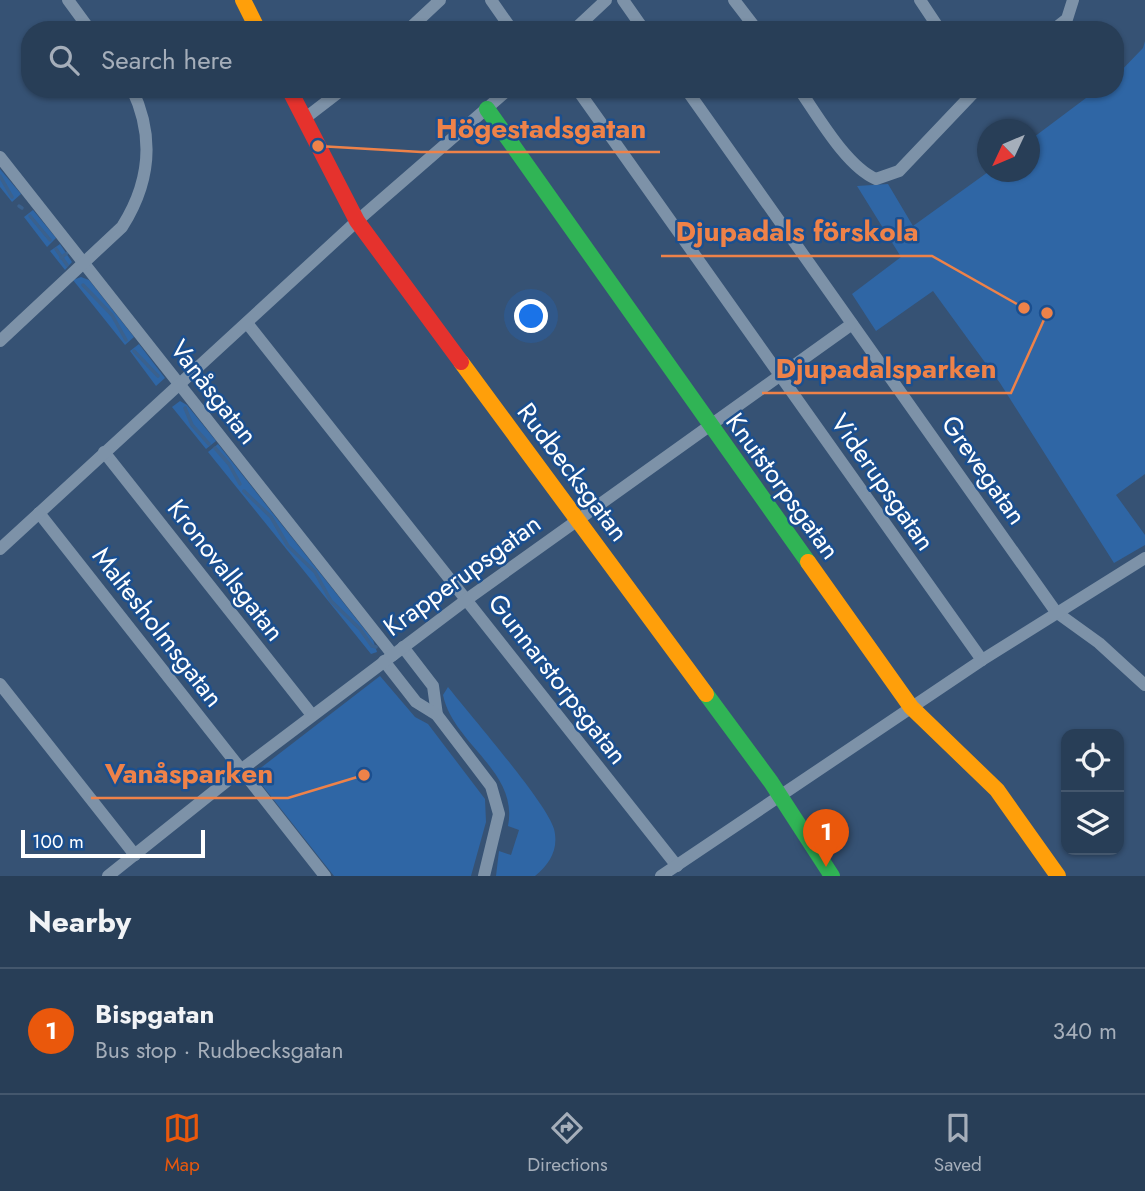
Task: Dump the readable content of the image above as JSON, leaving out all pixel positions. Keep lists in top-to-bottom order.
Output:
{
  "streets": {
    "street": [
      "Vanåsgatan",
      "Grevegatan",
      "Rudbecksgatan",
      "Viderupsgatan",
      "Knutstorpsgatan",
      "Kronovallsgatan",
      "Krapperupsgatan",
      "Maltesholmsgatan",
      "Gunnarstorpsgatan"
    ]
  },
  "crossings": [
    ["Vanåsgatan", "Krapperupsgatan"],
    ["Grevegatan", "Krapperupsgatan"],
    ["Rudbecksgatan", "Krapperupsgatan"],
    ["Viderupsgatan", "Krapperupsgatan"],
    ["Knutstorpsgatan", "Krapperupsgatan"],
    ["Kronovallsgatan", "Krapperupsgatan"],
    ["Krapperupsgatan", "Maltesholmsgatan"],
    ["Krapperupsgatan", "Gunnarstorpsgatan"]
  ],
  "places": [
    "Högestadsgatan",
    "Djupadals förskola",
    "Djupadalsparken",
    "Vanåsparken"
  ],
  "scale_bar": "100 m",
  "north": "bottom left",
  "page": {
    "search": "Search here",
    "pins": "1",
    "scale": "100 m",
    "heading": "Nearby",
    "list": [
      {
        "mark": "1",
        "name": "Bispgatan",
        "note": "Bus stop · Rudbecksgatan",
        "value": "340 m"
      }
    ],
    "nav": ["Map", "Directions", "Saved"]
  }
}
